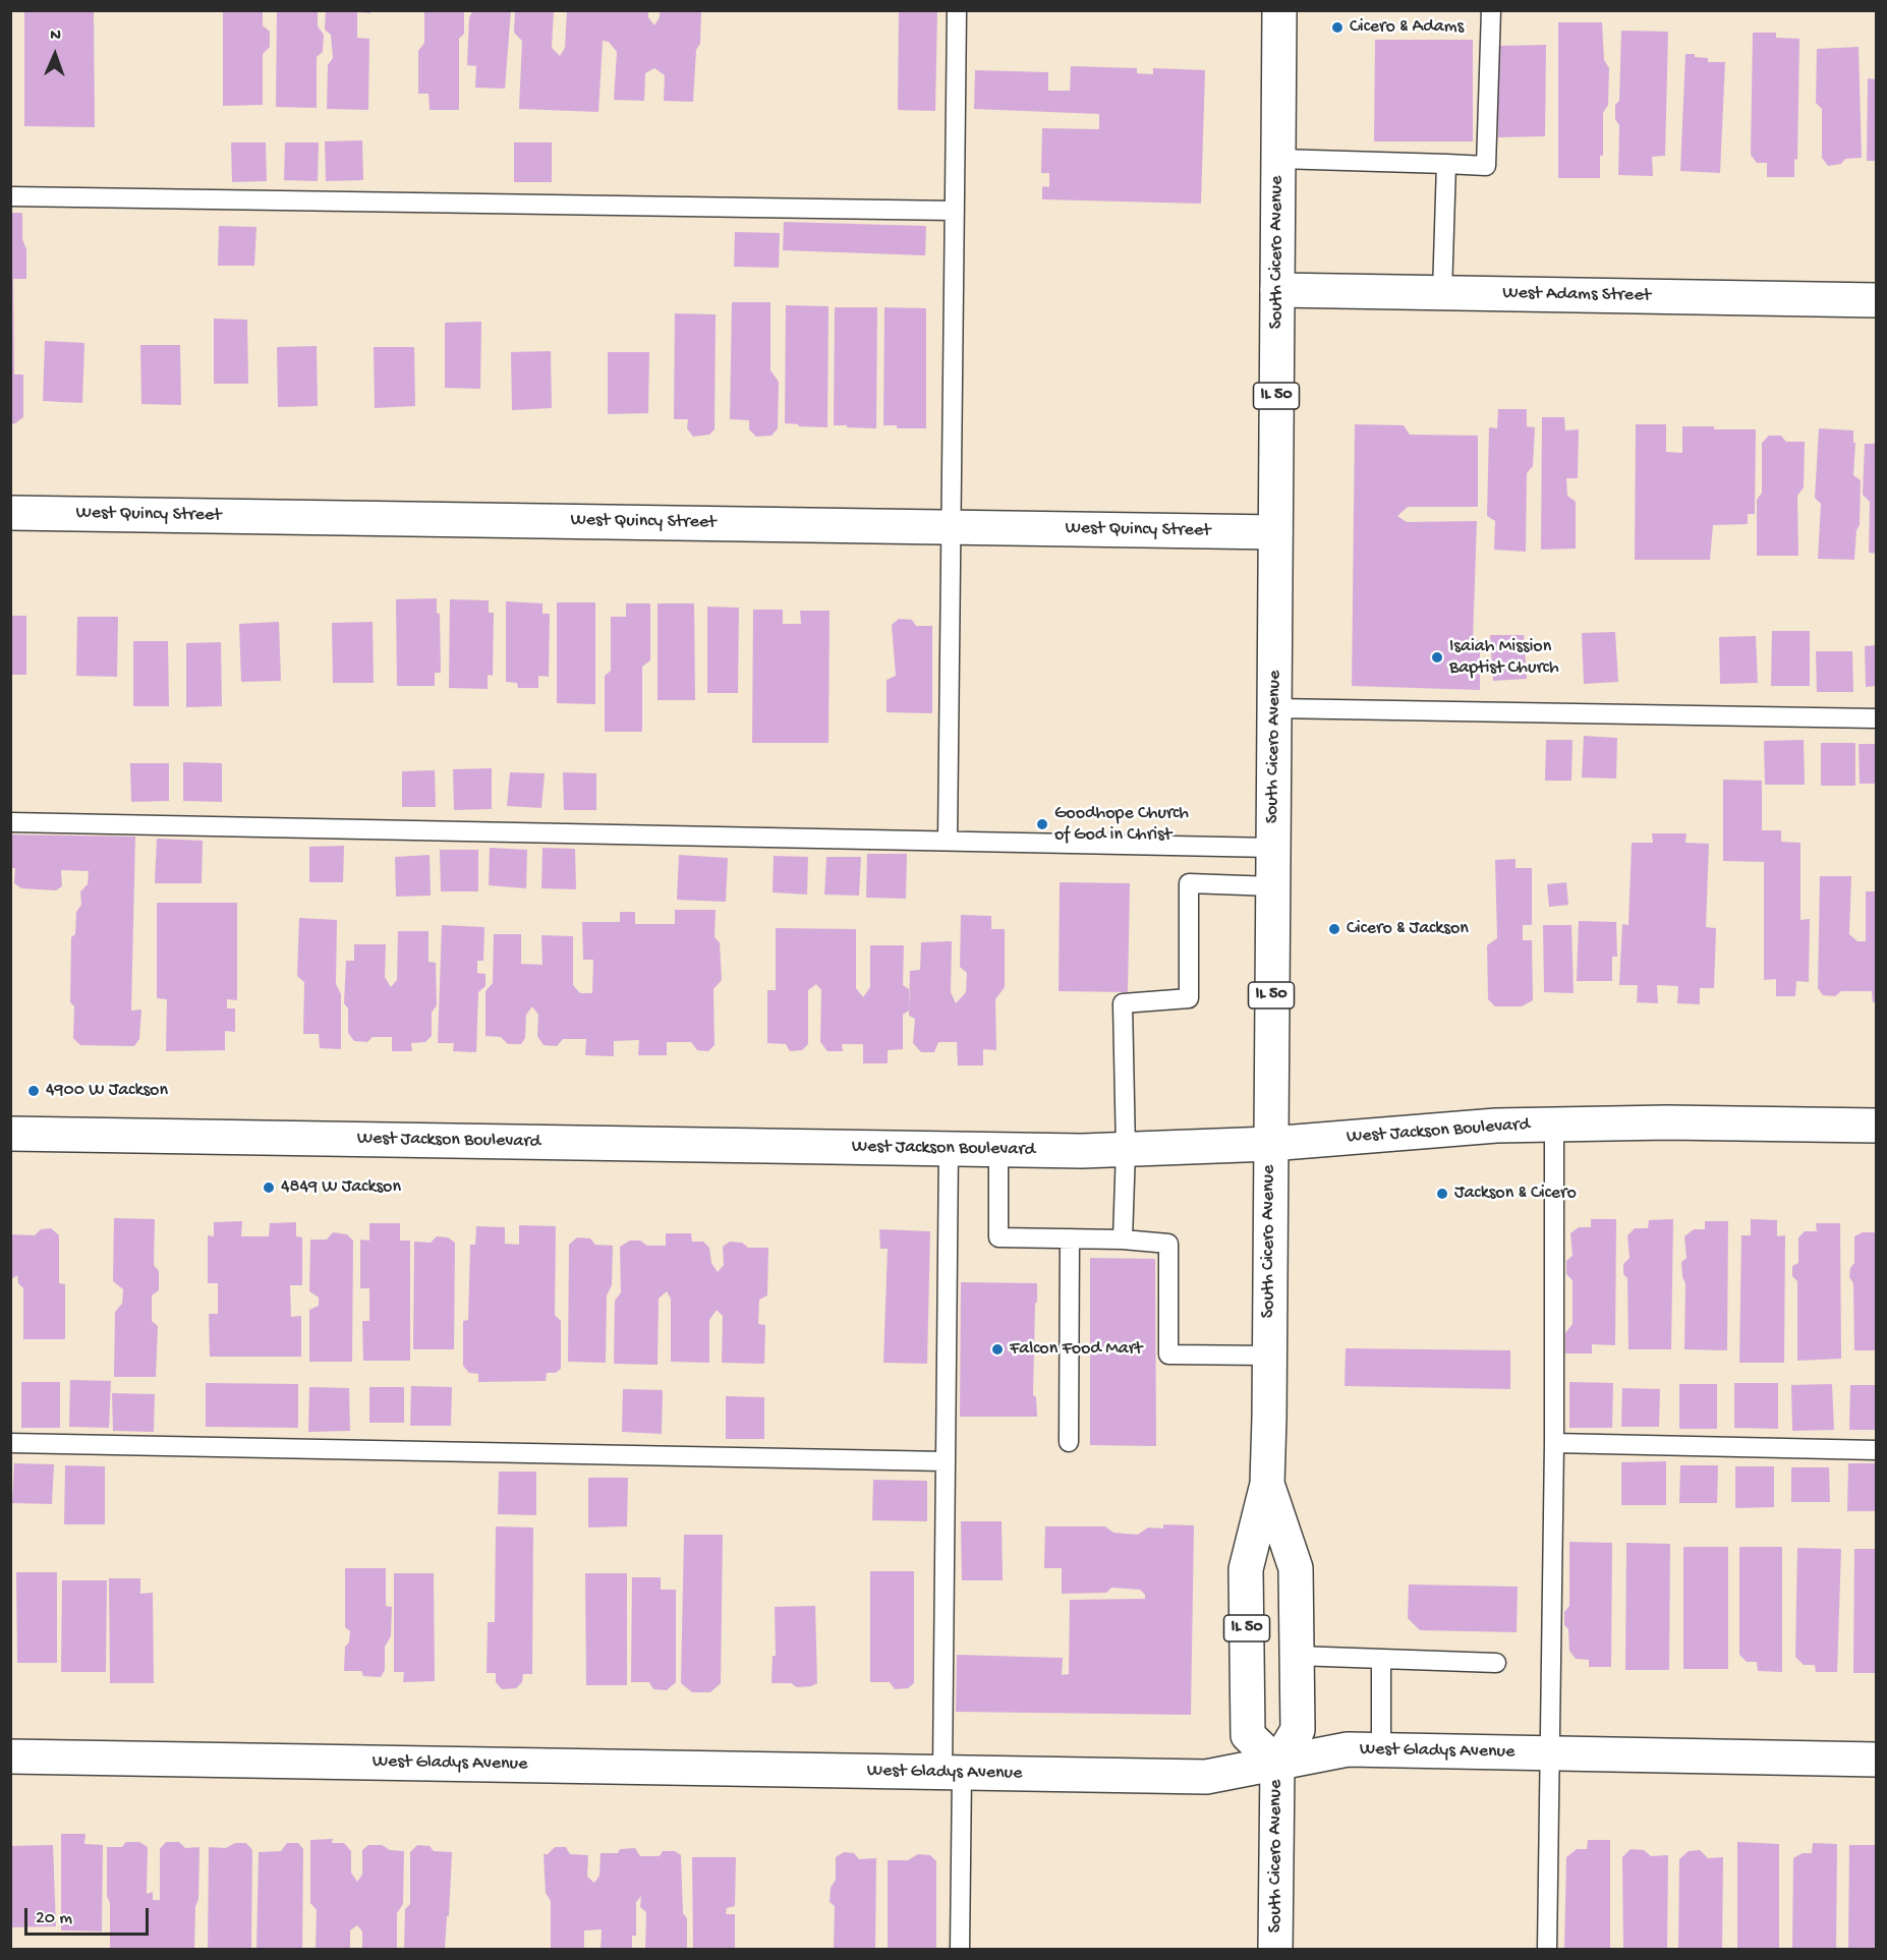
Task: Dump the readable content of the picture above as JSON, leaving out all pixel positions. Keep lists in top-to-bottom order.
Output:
{
  "streets": {
    "street": [
      "South Cicero Avenue",
      "West Adams Street",
      "IL 50",
      "West Quincy Street",
      "West Jackson Boulevard",
      "West Gladys Avenue"
    ]
  },
  "crossings": [
    ["South Cicero Avenue", "West Adams Street"],
    ["South Cicero Avenue", "West Quincy Street"],
    ["South Cicero Avenue", "West Jackson Boulevard"],
    ["South Cicero Avenue", "West Gladys Avenue"]
  ],
  "places": [
    "Cicero & Adams",
    "Isaiah Mission Baptist Church",
    "Goodhope Church of God in Christ",
    "Cicero & Jackson",
    "4900 W Jackson",
    "4849 W Jackson",
    "Jackson & Cicero",
    "Falcon Food Mart"
  ],
  "scale_bar": "20 m",
  "north": "top"
}
